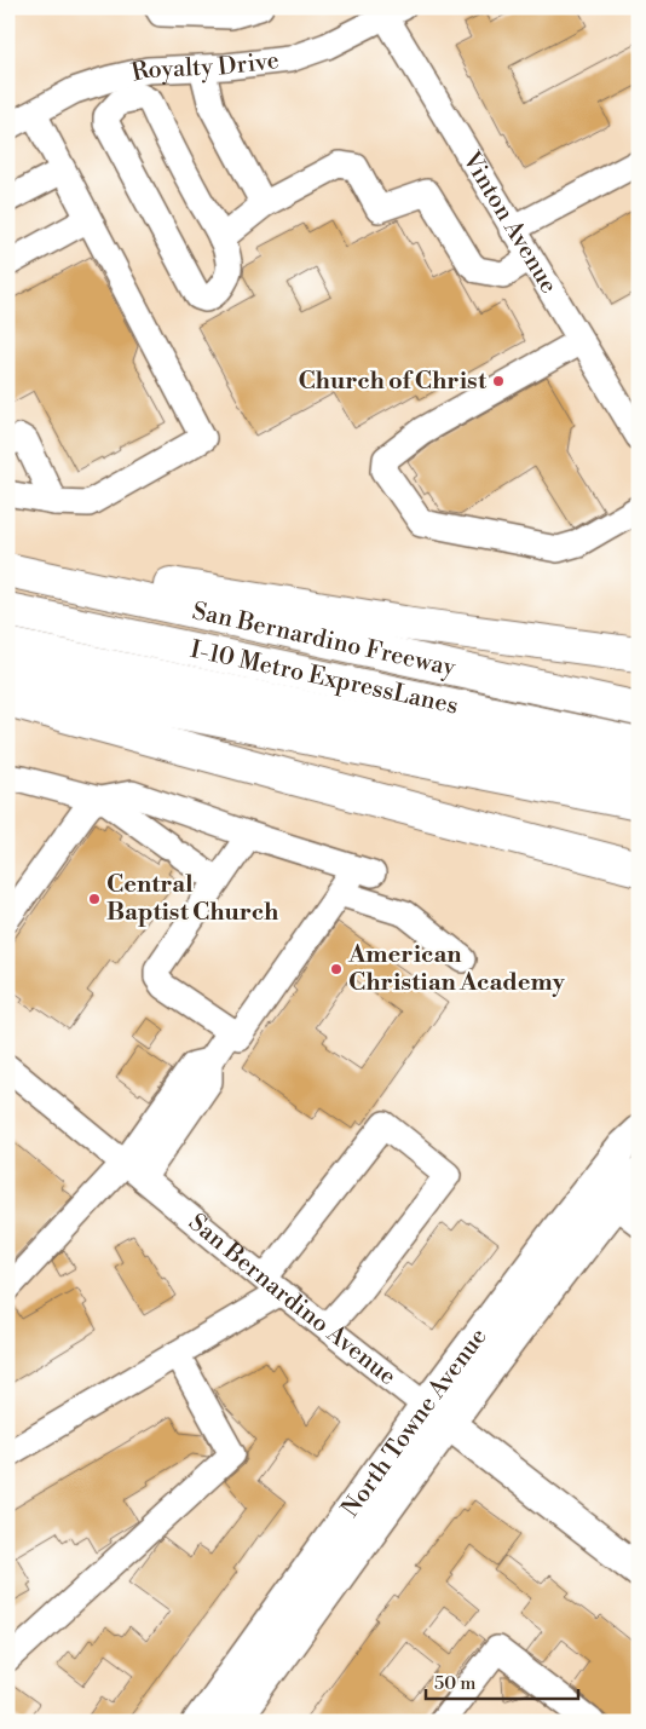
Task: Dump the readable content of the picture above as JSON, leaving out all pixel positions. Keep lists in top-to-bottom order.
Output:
{
  "streets": {
    "highway": ["San Bernardino Freeway", "I-10 Metro ExpressLanes"],
    "main road": ["San Bernardino Avenue", "North Towne Avenue"],
    "street": ["Royalty Drive", "Vinton Avenue"]
  },
  "crossings": [
    ["Royalty Drive", "Vinton Avenue"],
    ["San Bernardino Avenue", "North Towne Avenue"]
  ],
  "places": ["Church of Christ", "Central Baptist Church", "American Christian Academy"],
  "scale_bar": "50 m"
}
